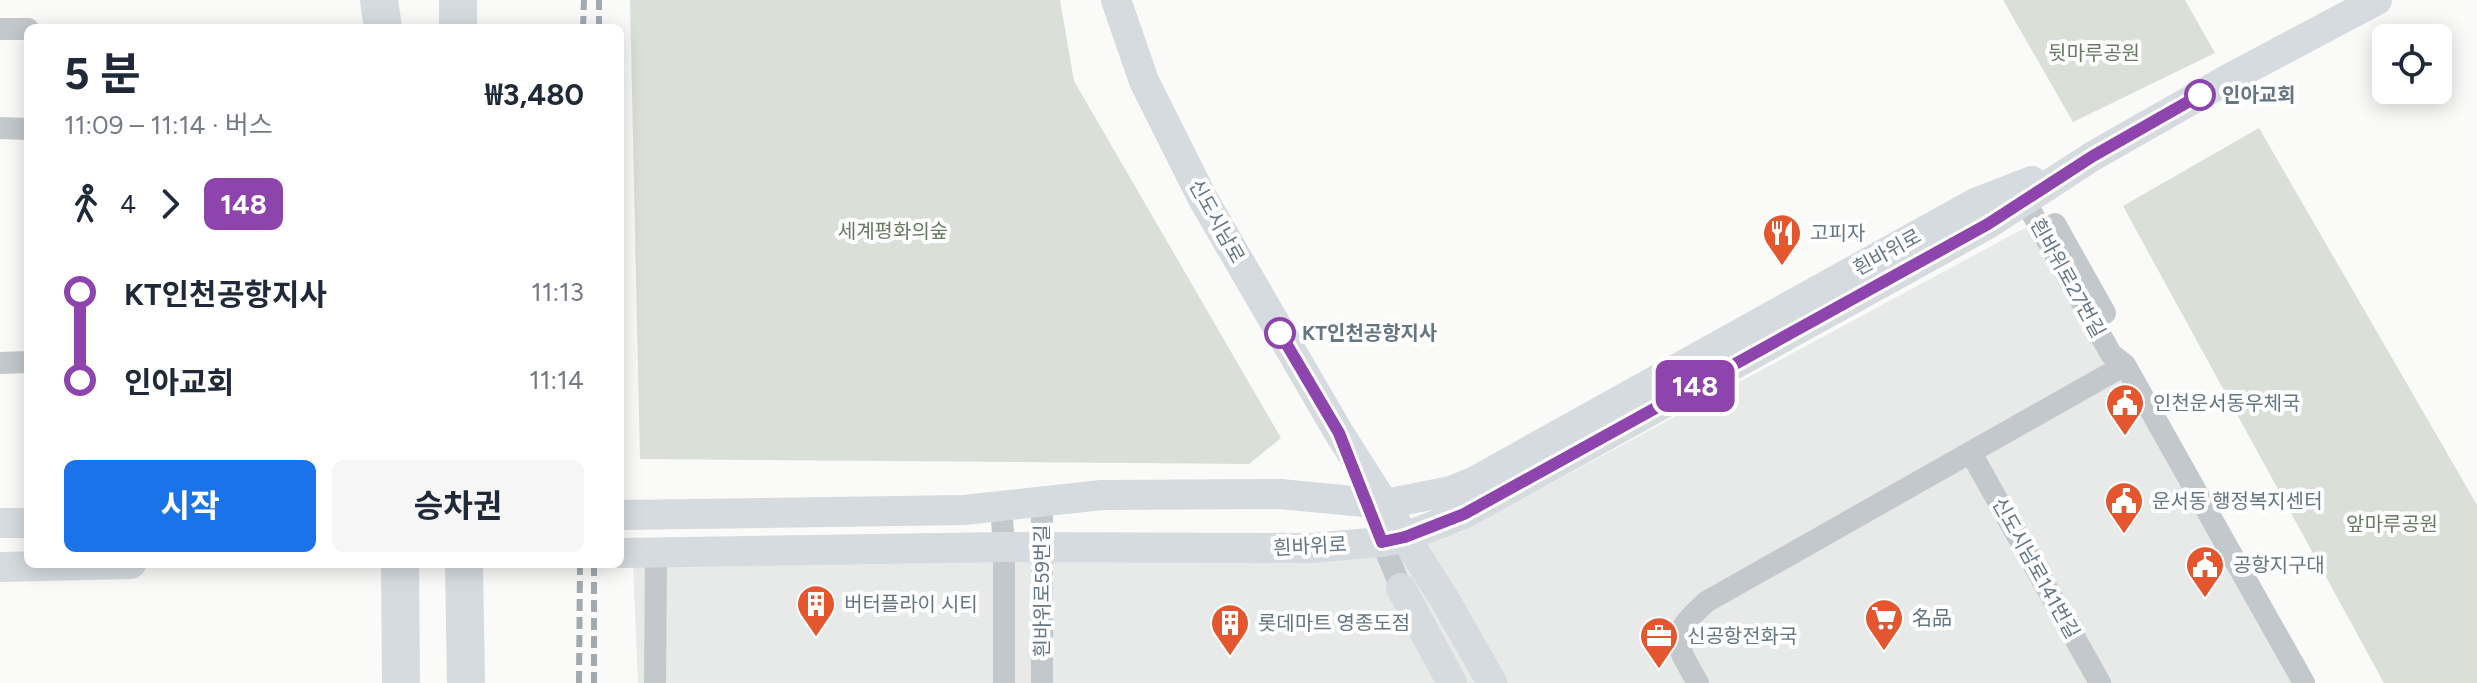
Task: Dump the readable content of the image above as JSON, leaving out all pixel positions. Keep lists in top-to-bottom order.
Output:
{
  "streets": {
    "street": [
      "신도시남로",
      "흰바위로",
      "흰바위로27번길",
      "신도시남로141번길",
      "흰바위로59번길"
    ]
  },
  "crossings": [
    ["신도시남로", "흰바위로"],
    ["흰바위로", "흰바위로27번길"],
    ["흰바위로", "흰바위로59번길"]
  ],
  "parks": ["뒷마루공원", "세계평화의숲", "앞마루공원"],
  "places": {
    "other": ["인아교회", "KT인천공항지사"],
    "restaurant": ["고피자"],
    "public building": ["인천운서동우체국", "운서동 행정복지센터", "공항지구대"],
    "building": ["버터플라이 시티", "롯데마트 영종도점"],
    "supermarket": ["名品"],
    "office": ["신공항전화국"]
  },
  "lines": ["bus line 148"],
  "page": {
    "on_map": "148",
    "heading": ["5 분", "11:09 – 11:14 · 버스", "₩3,480"],
    "legs": ["4", "148"],
    "list": [
      {
        "name": "KT인천공항지사",
        "value": "11:13"
      },
      {
        "name": "인아교회",
        "value": "11:14"
      }
    ],
    "buttons": ["시작", "승차권"]
  }
}
